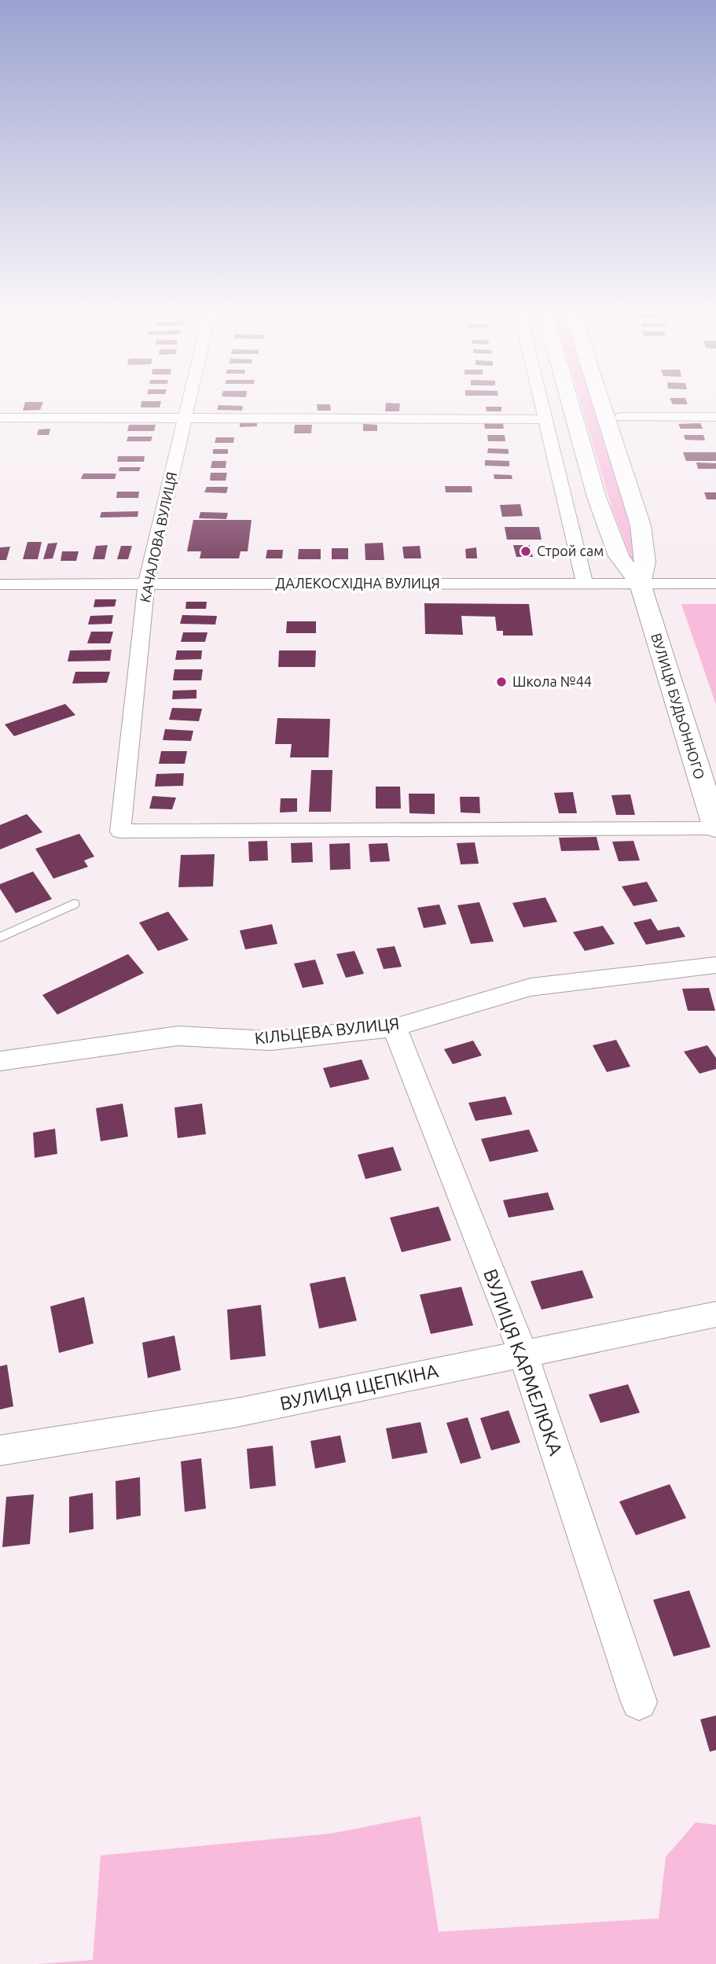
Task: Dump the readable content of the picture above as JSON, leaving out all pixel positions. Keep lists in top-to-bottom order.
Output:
{
  "streets": {
    "main road": ["ВУЛИЦЯ БУДЬОННОГО"],
    "street": [
      "КАЧАЛОВА ВУЛИЦЯ",
      "ДАЛЕКОСХІДНА ВУЛИЦЯ",
      "КІЛЬЦЕВА ВУЛИЦЯ",
      "ВУЛИЦЯ КАРМЕЛЮКА",
      "ВУЛИЦЯ ЩЕПКІНА"
    ]
  },
  "crossings": [
    ["КАЧАЛОВА ВУЛИЦЯ", "ДАЛЕКОСХІДНА ВУЛИЦЯ"],
    ["КАЧАЛОВА ВУЛИЦЯ", "ВУЛИЦЯ БУДЬОННОГО"],
    ["ДАЛЕКОСХІДНА ВУЛИЦЯ", "ВУЛИЦЯ БУДЬОННОГО"],
    ["КІЛЬЦЕВА ВУЛИЦЯ", "ВУЛИЦЯ КАРМЕЛЮКА"],
    ["ВУЛИЦЯ КАРМЕЛЮКА", "ВУЛИЦЯ ЩЕПКІНА"]
  ],
  "places": ["Строй сам", "Школа №44"]
}
